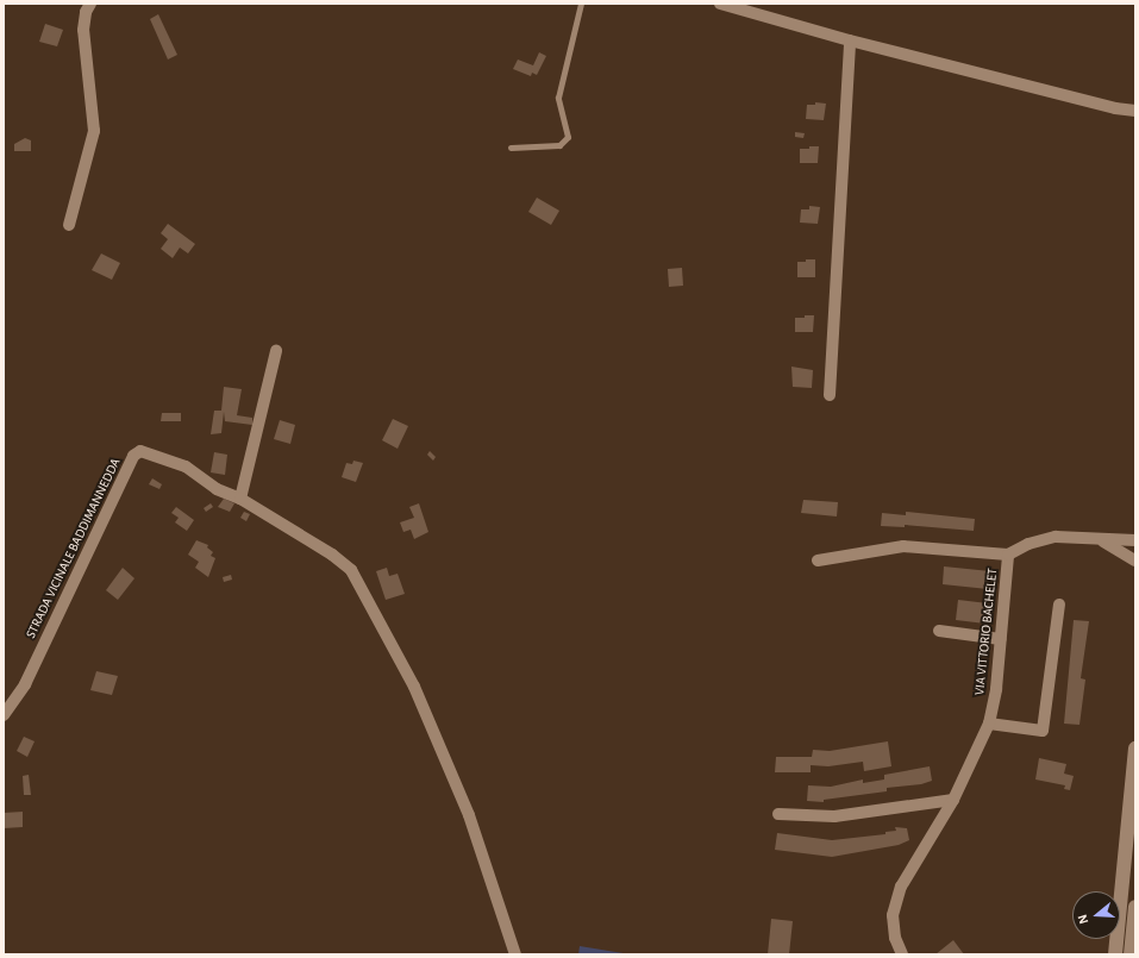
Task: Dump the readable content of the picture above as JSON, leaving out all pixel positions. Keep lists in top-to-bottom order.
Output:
{
  "streets": {
    "street": ["STRADA VICINALE BADDIMANNEDDA", "VIA VITTORIO BACHELET"]
  },
  "north": "left"
}
